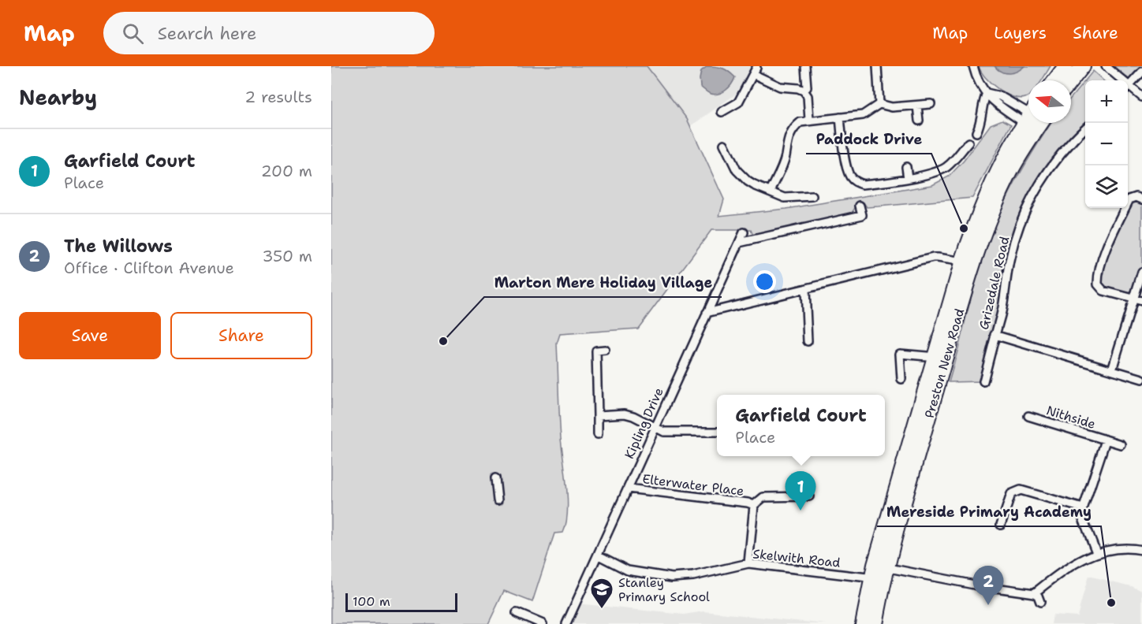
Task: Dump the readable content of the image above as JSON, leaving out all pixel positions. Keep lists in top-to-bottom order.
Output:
{
  "streets": {
    "highway": ["Preston New Road"],
    "street": [
      "Grizedale Road",
      "Nithside",
      "Kipling Drive",
      "Elterwater Place",
      "Skelwith Road"
    ]
  },
  "crossings": [
    ["Preston New Road", "Skelwith Road"],
    ["Kipling Drive", "Elterwater Place"],
    ["Kipling Drive", "Skelwith Road"]
  ],
  "places": {
    "other": ["Paddock Drive", "Marton Mere Holiday Village", "Mereside Primary Academy"],
    "school or university": ["Stanley Primary School"]
  },
  "scale_bar": "100 m",
  "north": "left",
  "page": {
    "header": "Map",
    "search": "Search here",
    "nav": ["Map", "Layers", "Share"],
    "heading": ["Nearby", "2 results"],
    "map_buttons": ["+", "−"],
    "list": [
      {
        "mark": "1",
        "name": "Garfield Court",
        "note": "Place",
        "value": "200 m"
      },
      {
        "mark": "2",
        "name": "The Willows",
        "note": "Office · Clifton Avenue",
        "value": "350 m"
      }
    ],
    "buttons": ["Save", "Share"],
    "popup": ["Garfield Court", "Place"],
    "pins": ["1", "2"],
    "scale": "100 m"
  }
}
